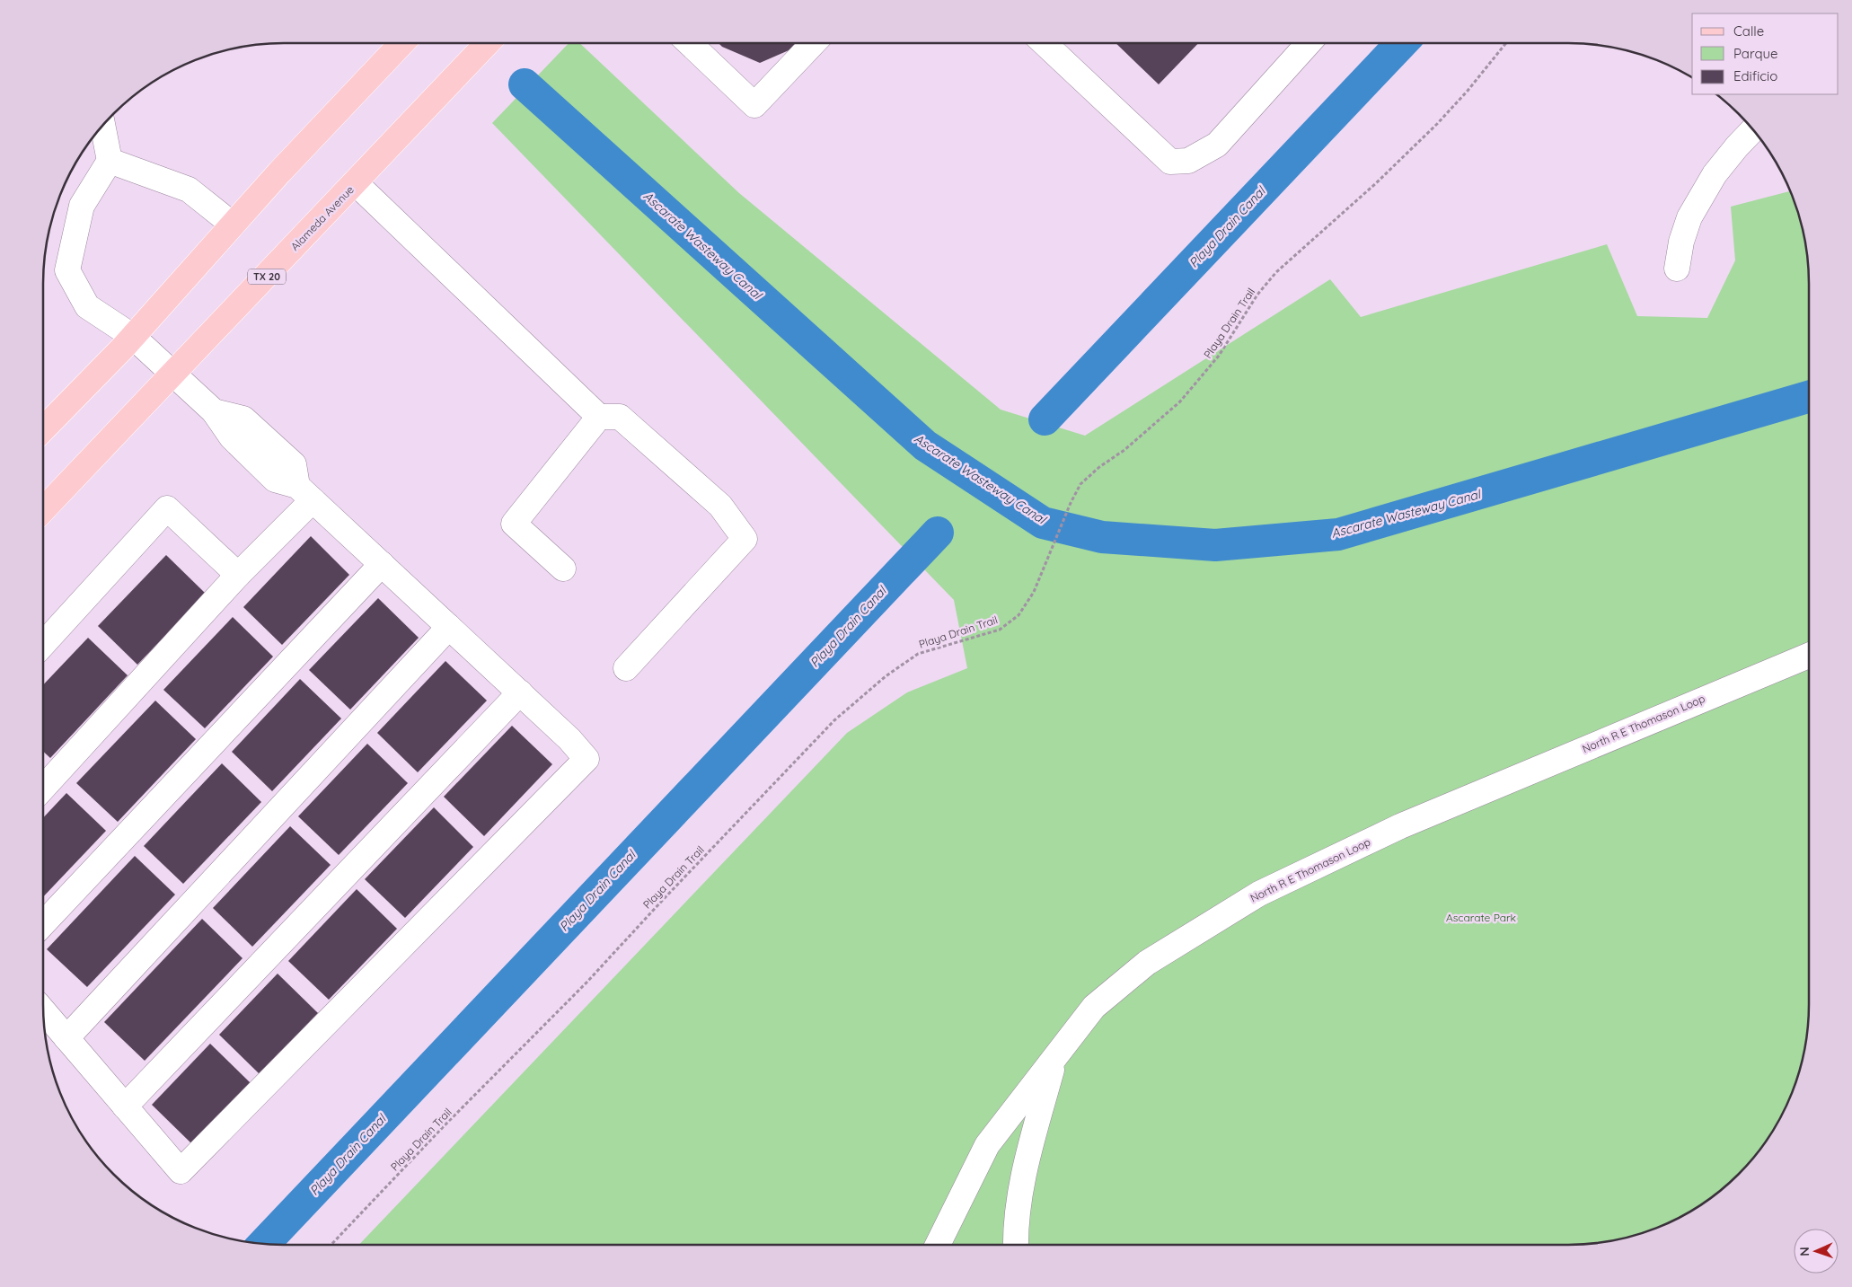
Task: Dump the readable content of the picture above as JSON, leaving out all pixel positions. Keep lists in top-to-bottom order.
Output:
{
  "streets": {
    "main road": ["Alameda Avenue", "TX 20"],
    "street": ["North R E Thomason Loop"],
    "path": ["Playa Drain Trail"]
  },
  "water": ["Playa Drain Canal", "Ascarate Wasteway Canal"],
  "parks": ["Ascarate Park"],
  "legend": ["Calle", "Parque", "Edificio"],
  "north": "left"
}
